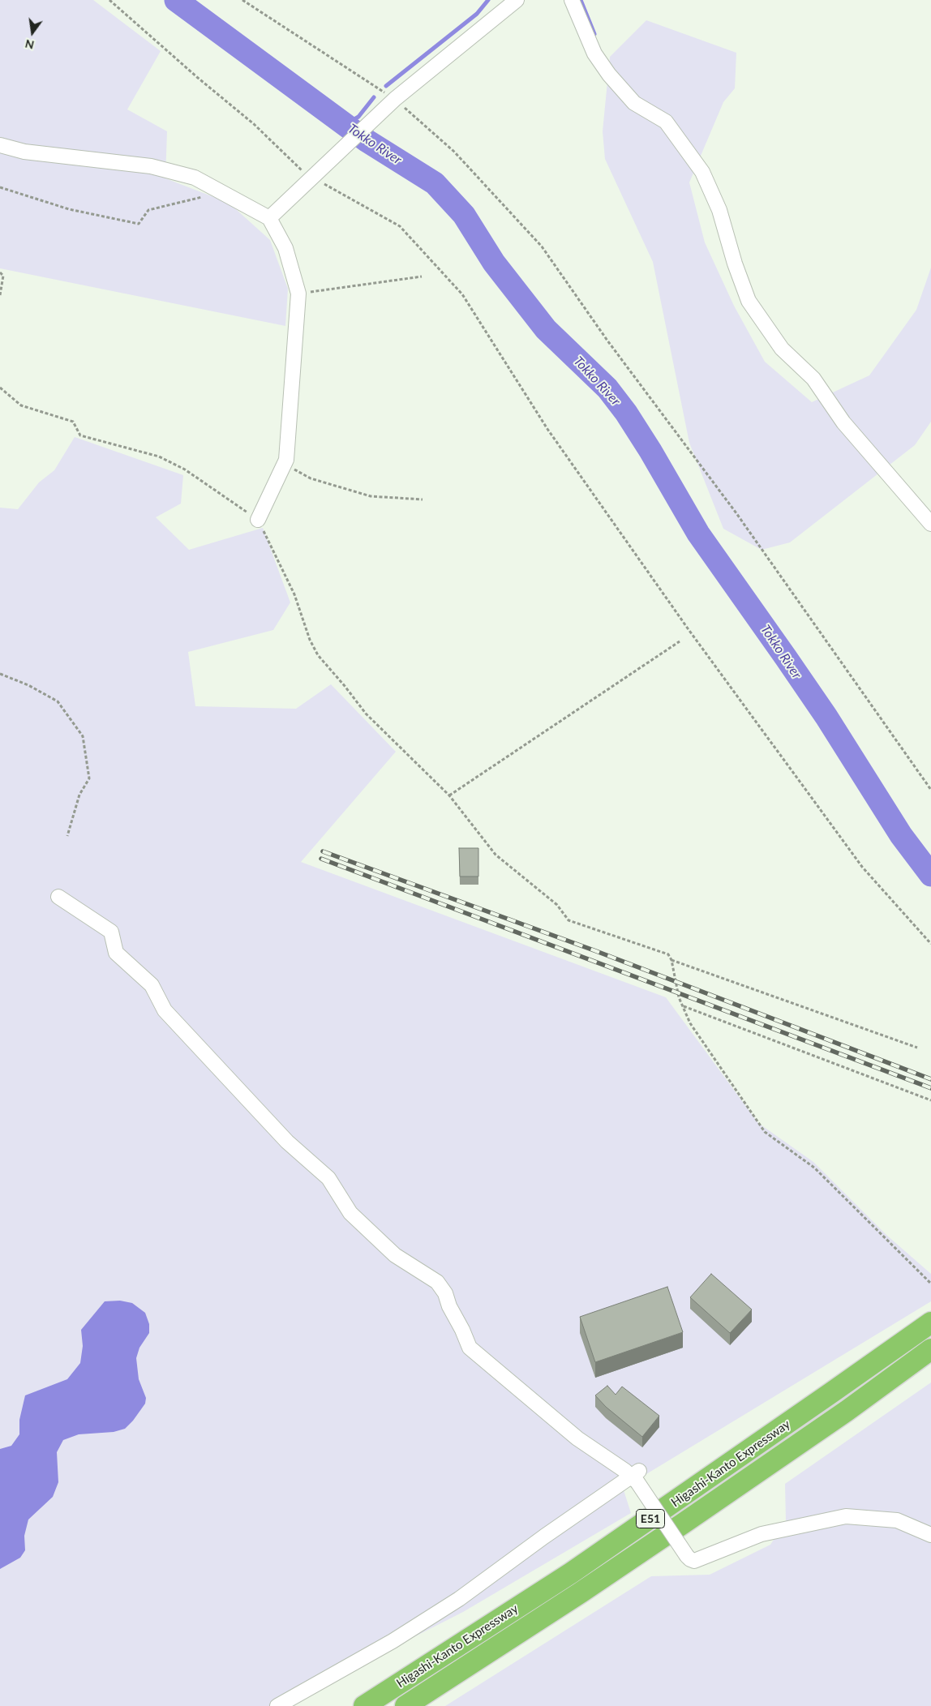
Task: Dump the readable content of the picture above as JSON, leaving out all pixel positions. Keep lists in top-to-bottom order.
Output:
{
  "streets": {
    "highway": ["Higashi-Kanto Expressway", "E51"]
  },
  "water": ["Tokko River"],
  "north": "bottom"
}
